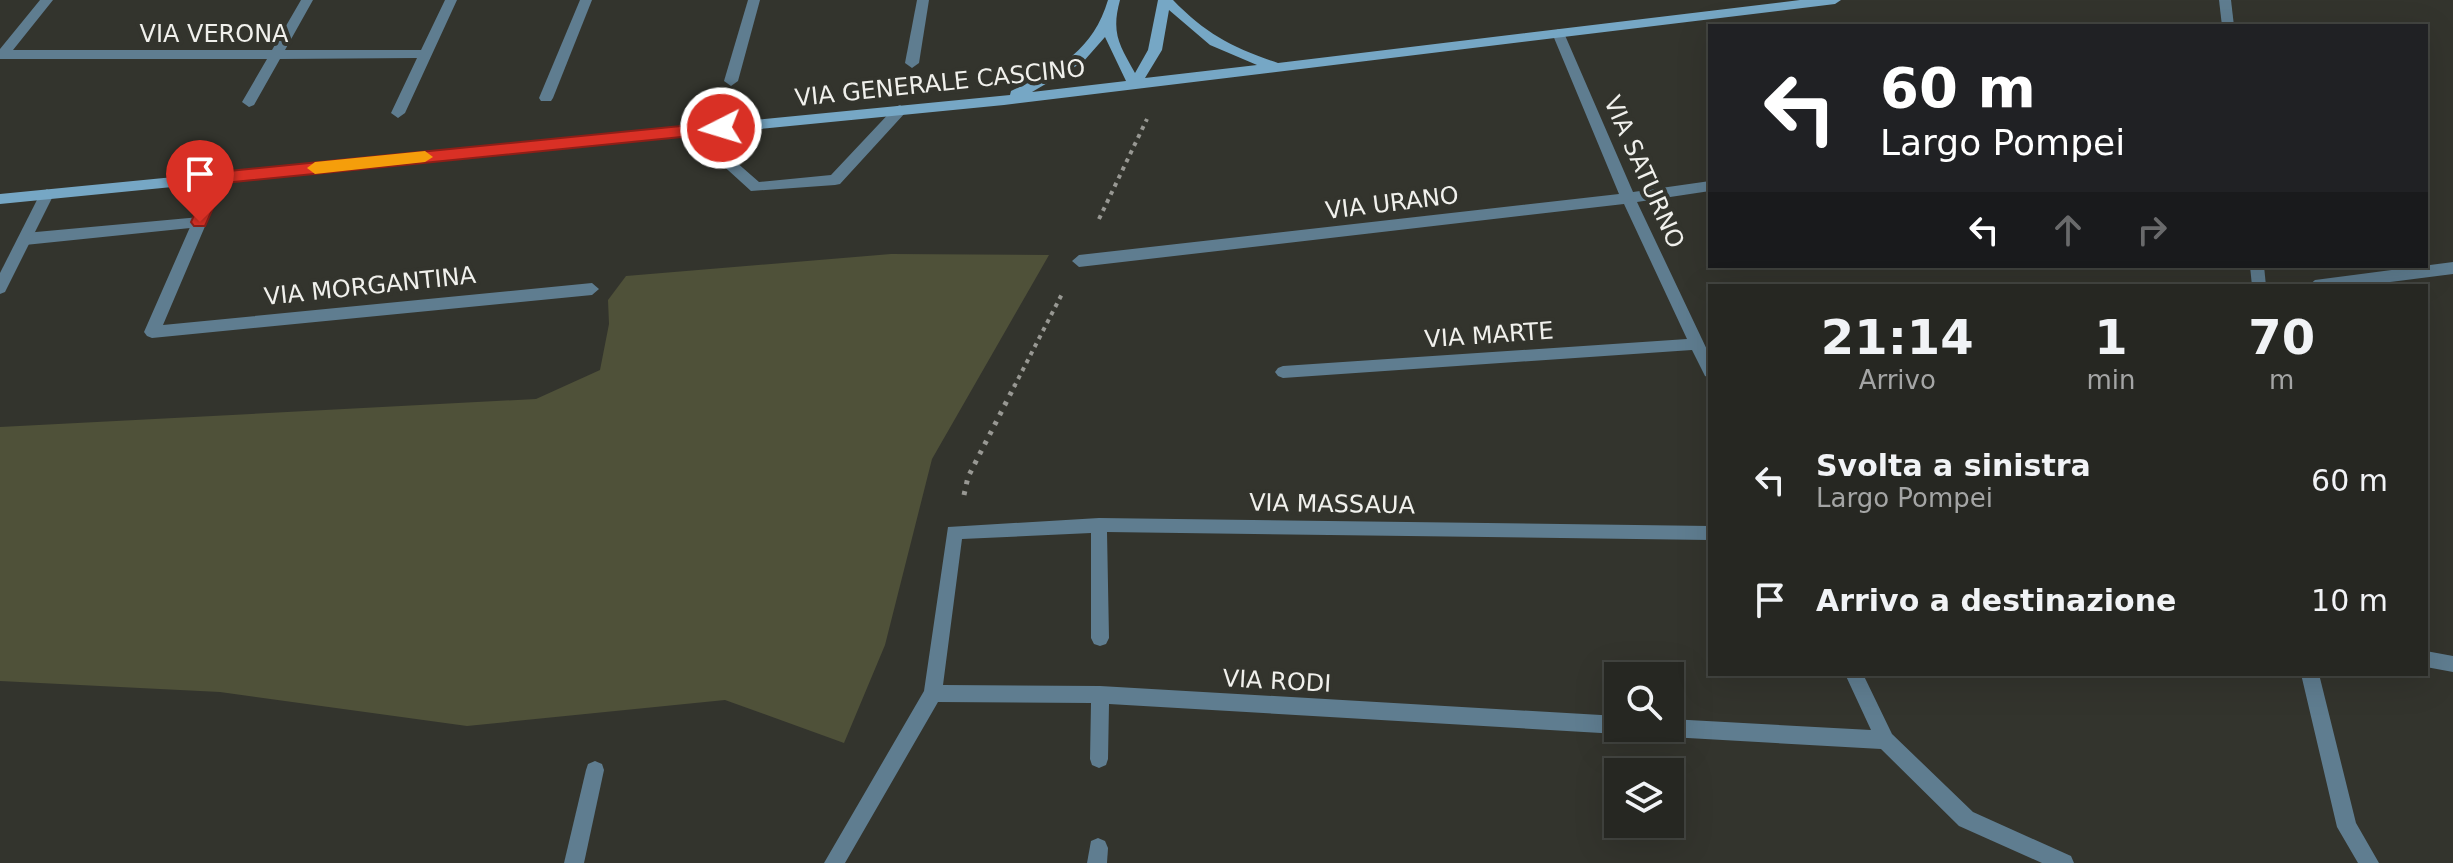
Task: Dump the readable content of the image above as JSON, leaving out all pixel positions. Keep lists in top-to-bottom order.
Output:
{
  "streets": {
    "street": [
      "VIA VERONA",
      "VIA GENERALE CASCINO",
      "VIA SATURNO",
      "VIA URANO",
      "VIA MORGANTINA",
      "VIA MARTE",
      "VIA MASSAUA",
      "VIA RODI"
    ]
  },
  "crossings": [
    ["VIA GENERALE CASCINO", "VIA SATURNO"],
    ["VIA SATURNO", "VIA URANO"],
    ["VIA SATURNO", "VIA MARTE"],
    ["VIA MASSAUA", "VIA RODI"]
  ],
  "page": {
    "turn": ["60 m", "Largo Pompei"],
    "eta": [
      "21:14",
      "Arrivo",
      "1",
      "min",
      "70",
      "m"
    ],
    "list": [
      {
        "name": "Svolta a sinistra",
        "note": "Largo Pompei",
        "value": "60 m"
      },
      {
        "name": "Arrivo a destinazione",
        "value": "10 m"
      }
    ]
  }
}
